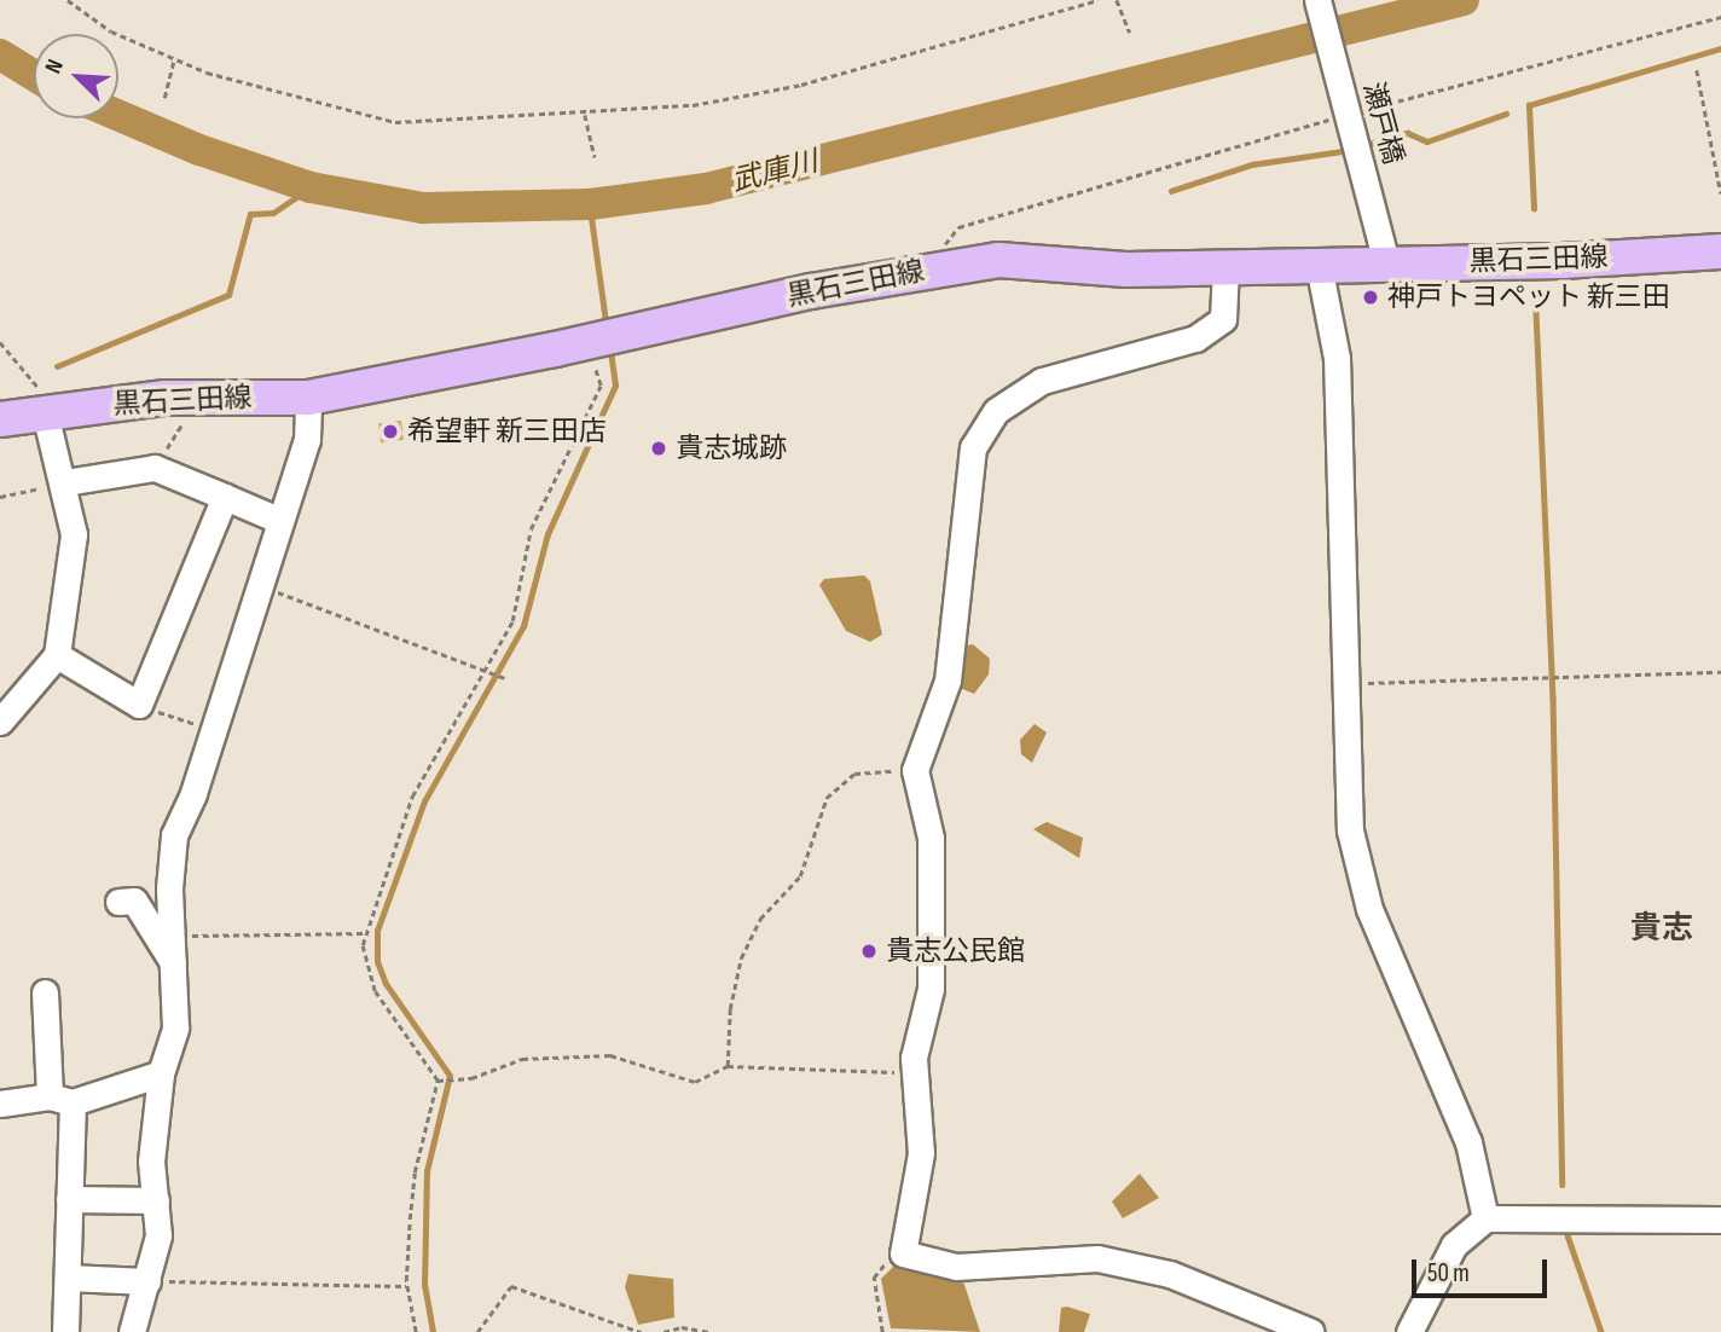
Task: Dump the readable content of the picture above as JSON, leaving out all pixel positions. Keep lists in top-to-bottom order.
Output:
{
  "streets": {
    "main road": ["黒石三田線"],
    "street": ["瀬戸橋"]
  },
  "crossings": [
    ["瀬戸橋", "黒石三田線"]
  ],
  "districts": ["貴志"],
  "water": ["武庫川"],
  "places": [
    "神戸トヨペット 新三田",
    "希望軒 新三田店",
    "貴志城跡",
    "貴志公民館"
  ],
  "scale_bar": "50 m",
  "north": "top left"
}
